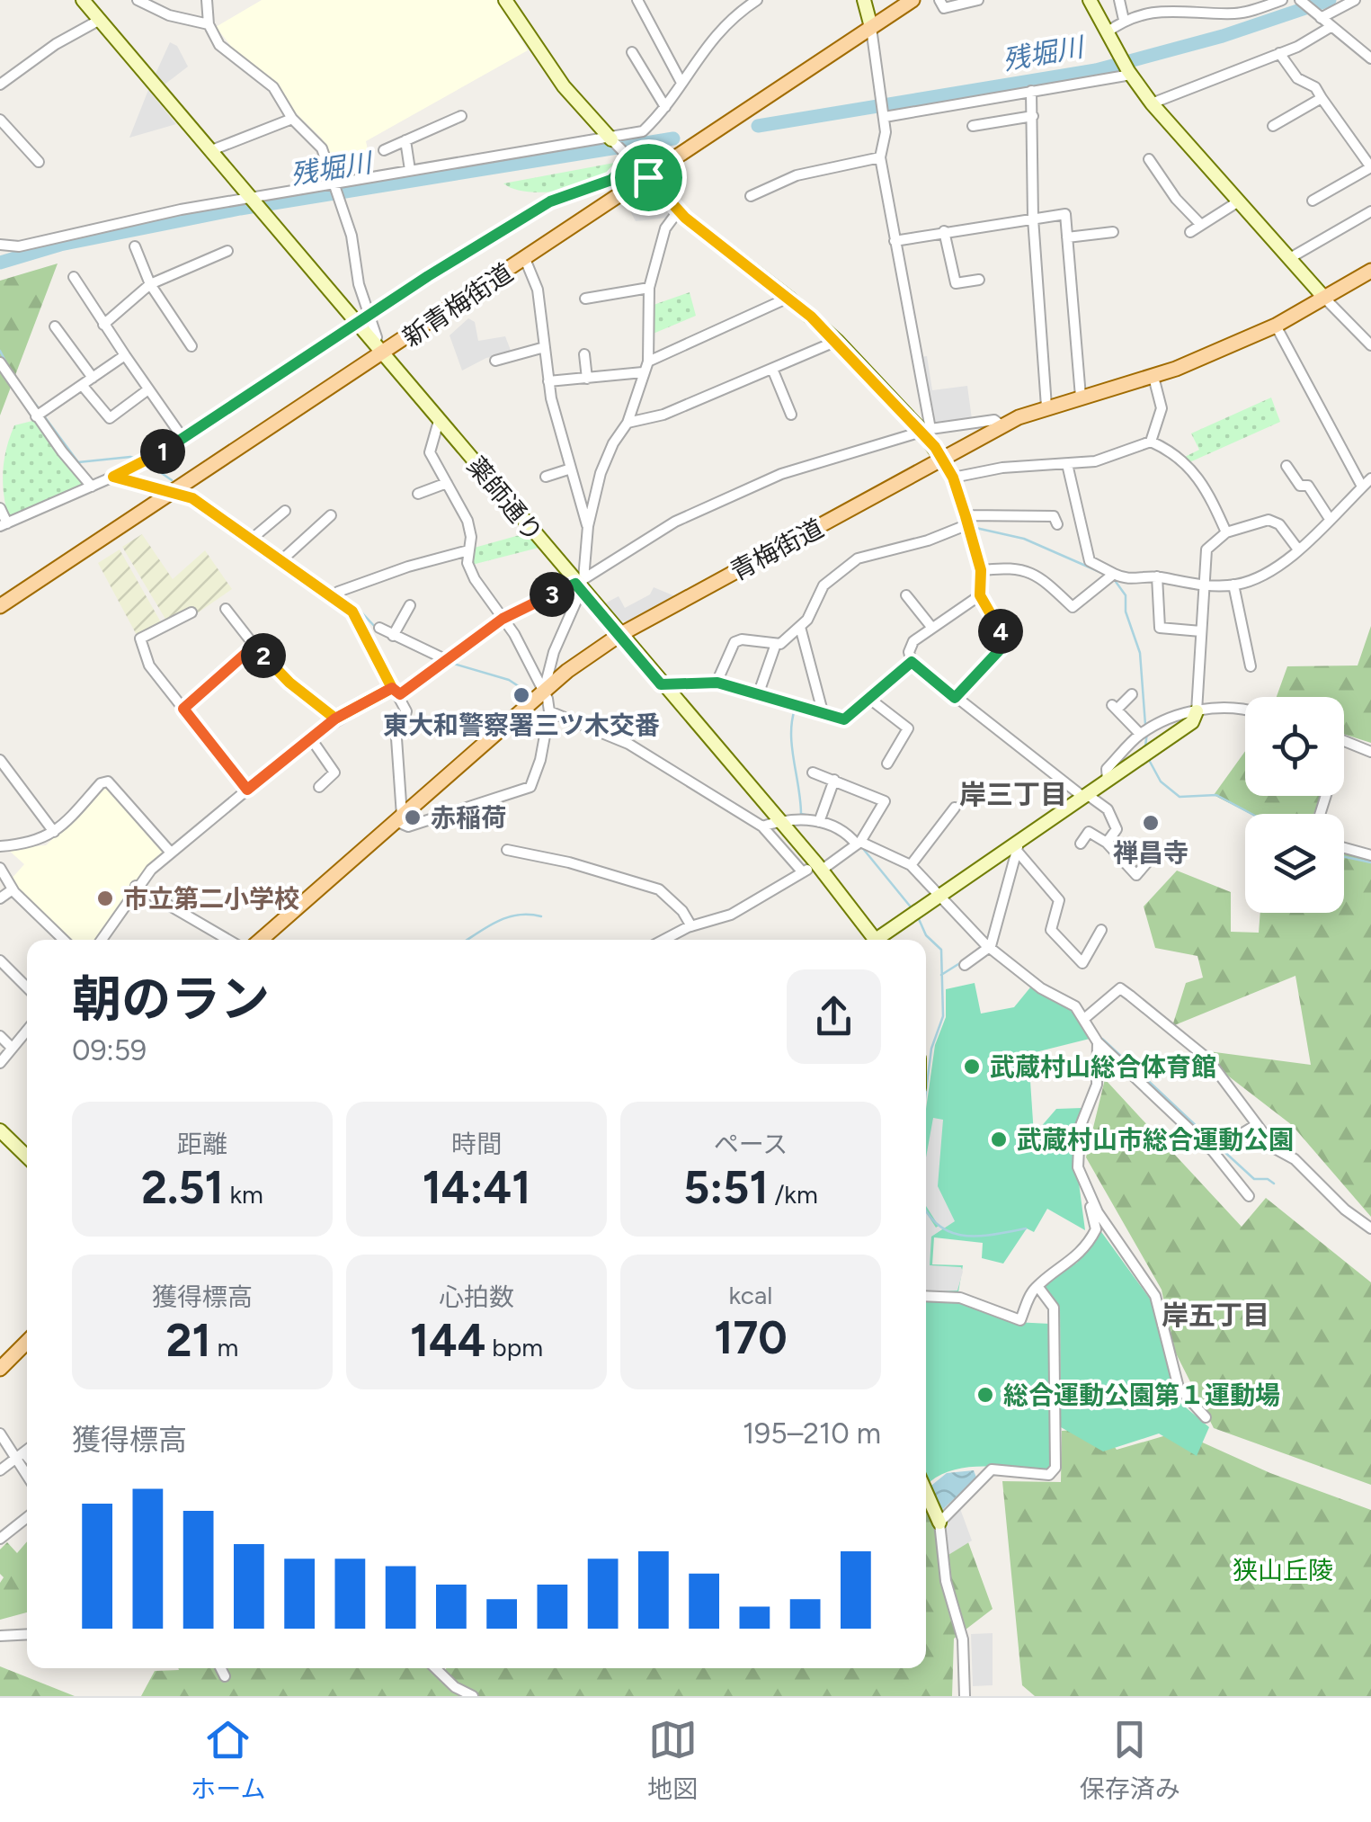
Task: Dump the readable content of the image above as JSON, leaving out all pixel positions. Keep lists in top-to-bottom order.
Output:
{
  "streets": {
    "main road": ["新青梅街道", "青梅街道"],
    "street": ["薬師通り"]
  },
  "crossings": [
    ["新青梅街道", "薬師通り"],
    ["薬師通り", "青梅街道"]
  ],
  "districts": ["岸三丁目", "岸五丁目"],
  "water": ["残堀川"],
  "parks": ["狭山丘陵"],
  "places": [
    "東大和警察署三ツ木交番",
    "赤稲荷",
    "禅昌寺",
    "市立第二小学校",
    "武蔵村山総合体育館",
    "武蔵村山市総合運動公園",
    "総合運動公園第１運動場"
  ],
  "page": {
    "pins": [
      "1",
      "3",
      "4",
      "2"
    ],
    "heading": ["朝のラン", "09:59"],
    "stats": [
      ["距離", "2.51 km"],
      ["時間", "14:41"],
      ["ペース", "5:51 /km"],
      ["獲得標高", "21 m"],
      ["心拍数", "144 bpm"],
      ["kcal", "170"]
    ],
    "chart": ["獲得標高", "195–210 m"],
    "tabs": ["ホーム", "地図", "保存済み"]
  }
}
